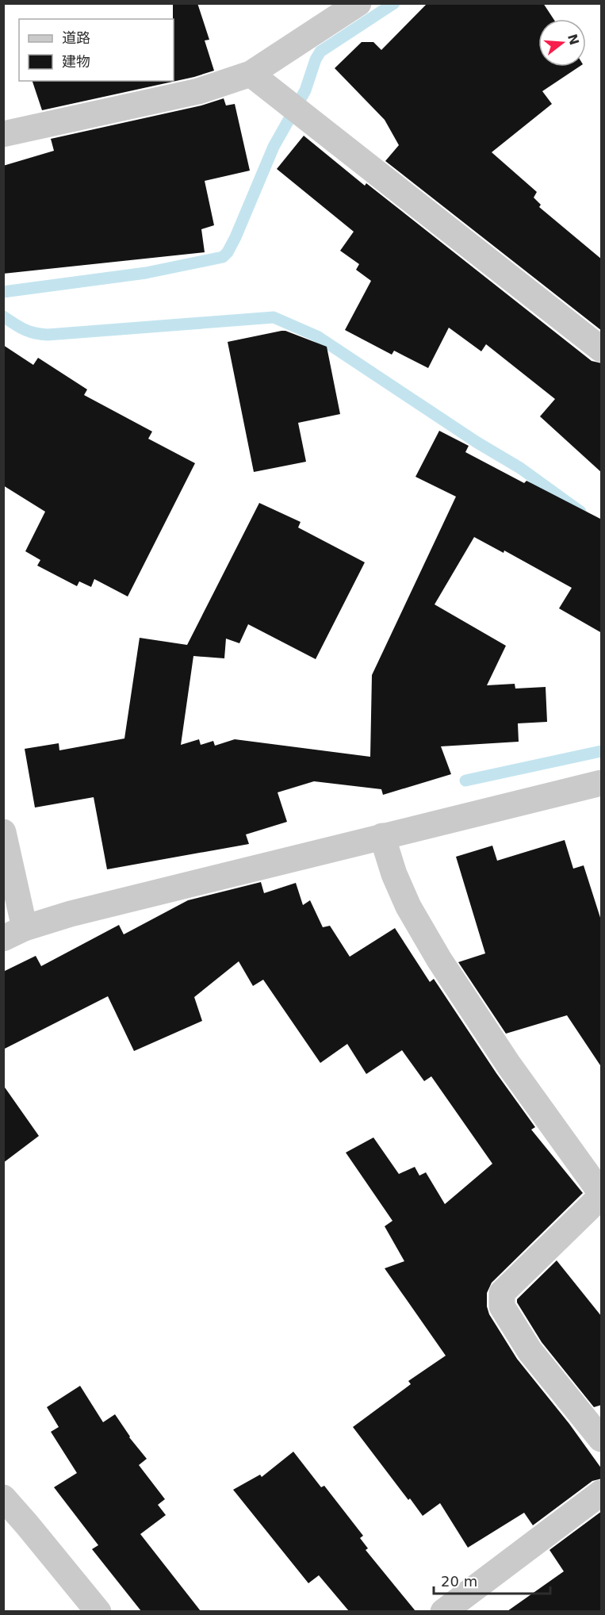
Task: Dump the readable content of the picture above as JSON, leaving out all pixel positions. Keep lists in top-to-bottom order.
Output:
{
  "legend": ["道路", "建物"],
  "scale_bar": "20 m",
  "north": "right"
}
